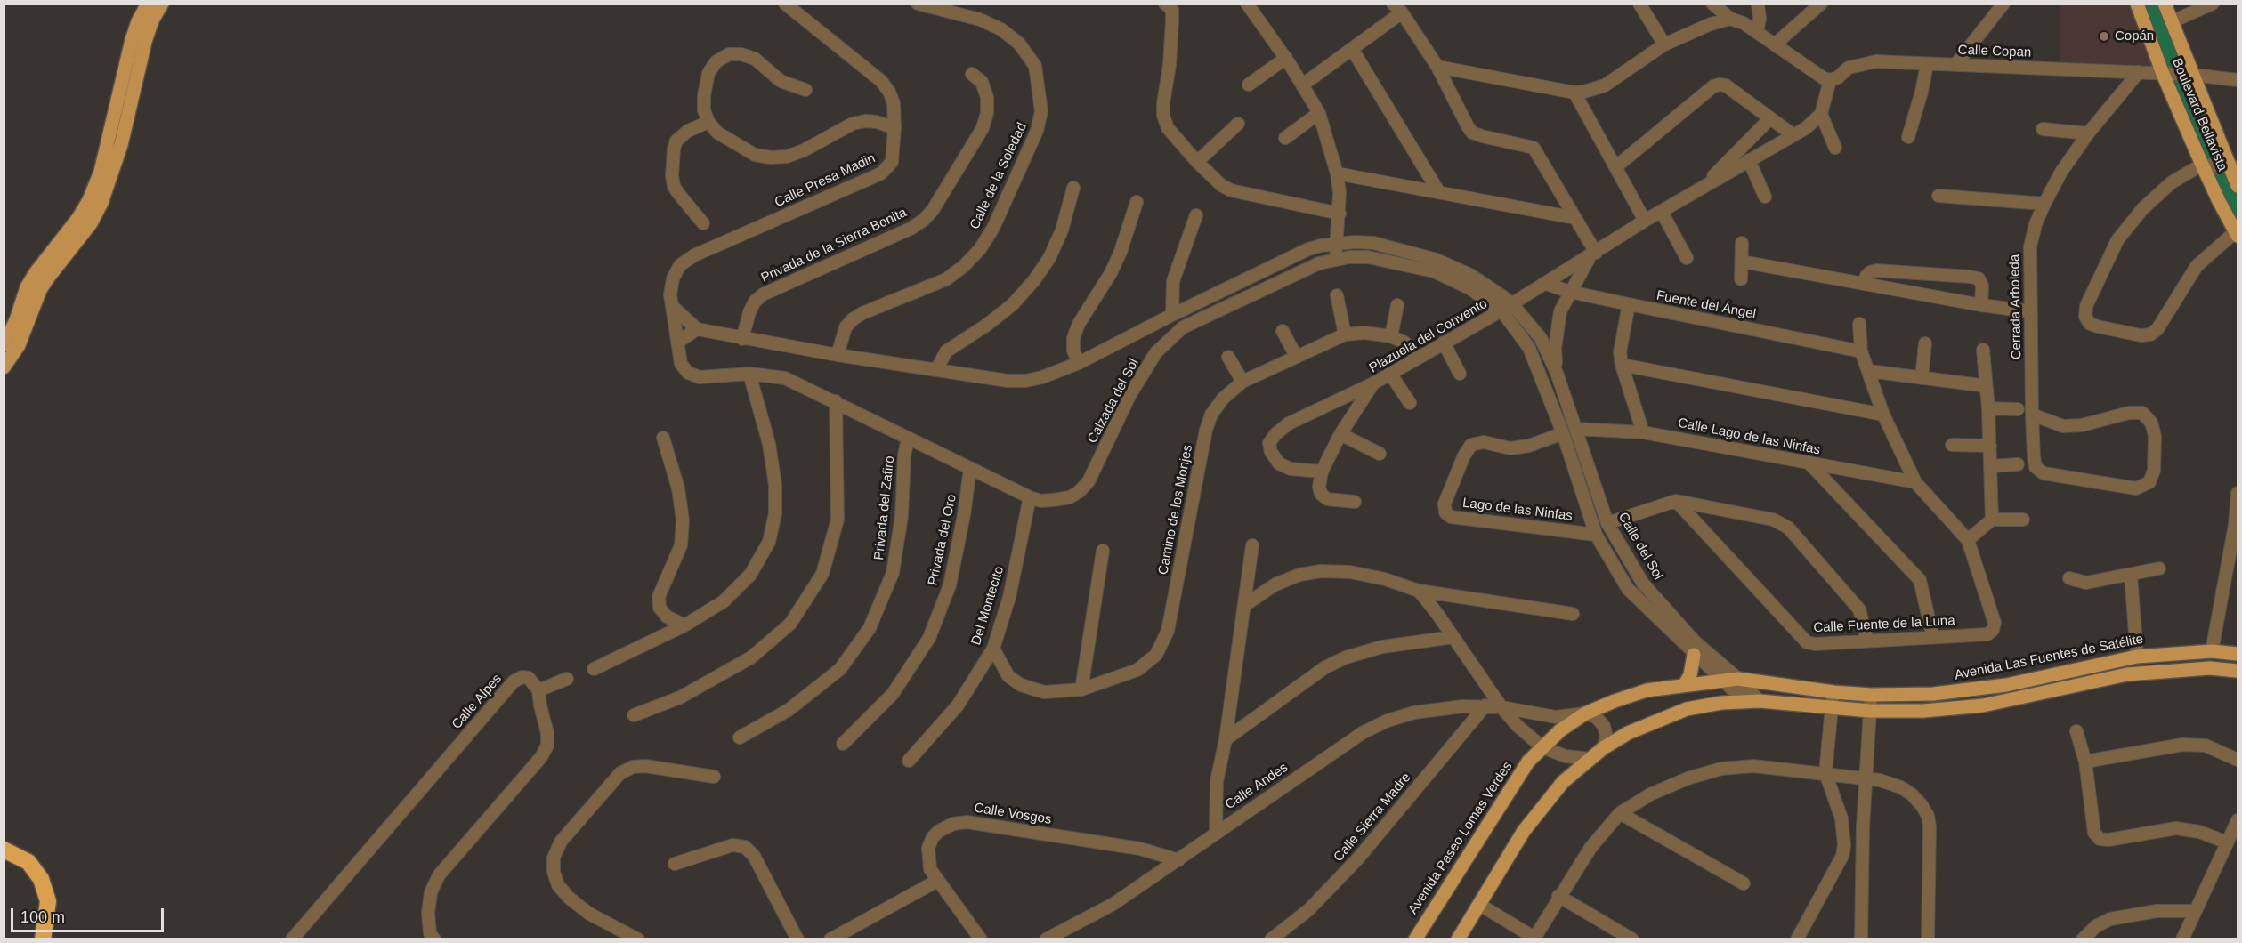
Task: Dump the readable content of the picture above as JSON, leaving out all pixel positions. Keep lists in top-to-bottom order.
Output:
{
  "streets": {
    "main road": ["Boulevard Bellavista", "Avenida Las Fuentes de Satélite", "Avenida Paseo Lomas Verdes"],
    "street": [
      "Calle Copan",
      "Calle de la Soledad",
      "Calle Presa Madin",
      "Privada de la Sierra Bonita",
      "Fuente del Ángel",
      "Cerrada Arboleda",
      "Plazuela del Convento",
      "Calzada del Sol",
      "Calle Lago de las Ninfas",
      "Privada del Zafiro",
      "Camino de los Monjes",
      "Lago de las Ninfas",
      "Privada del Oro",
      "Calle del Sol",
      "Del Montecito",
      "Calle Fuente de la Luna",
      "Calle Alpes",
      "Calle Andes",
      "Calle Vosgos",
      "Calle Sierra Madre"
    ]
  },
  "crossings": [
    ["Calle Copan", "Boulevard Bellavista"],
    ["Calle Copan", "Cerrada Arboleda"],
    ["Calle de la Soledad", "Calzada del Sol"],
    ["Calle Presa Madin", "Calzada del Sol"],
    ["Privada de la Sierra Bonita", "Calzada del Sol"],
    ["Fuente del Ángel", "Plazuela del Convento"],
    ["Plazuela del Convento", "Calzada del Sol"],
    ["Plazuela del Convento", "Camino de los Monjes"],
    ["Calzada del Sol", "Calle Lago de las Ninfas"],
    ["Calzada del Sol", "Privada del Zafiro"],
    ["Calzada del Sol", "Lago de las Ninfas"],
    ["Calzada del Sol", "Privada del Oro"],
    ["Calzada del Sol", "Calle del Sol"],
    ["Calzada del Sol", "Del Montecito"],
    ["Calle Lago de las Ninfas", "Calle del Sol"],
    ["Camino de los Monjes", "Del Montecito"],
    ["Calle del Sol", "Avenida Las Fuentes de Satélite"],
    ["Calle del Sol", "Avenida Paseo Lomas Verdes"],
    ["Avenida Las Fuentes de Satélite", "Avenida Paseo Lomas Verdes"],
    ["Calle Andes", "Calle Vosgos"],
    ["Calle Andes", "Calle Sierra Madre"],
    ["Calle Andes", "Avenida Paseo Lomas Verdes"]
  ],
  "places": ["Copán"],
  "scale_bar": "100 m"
}
